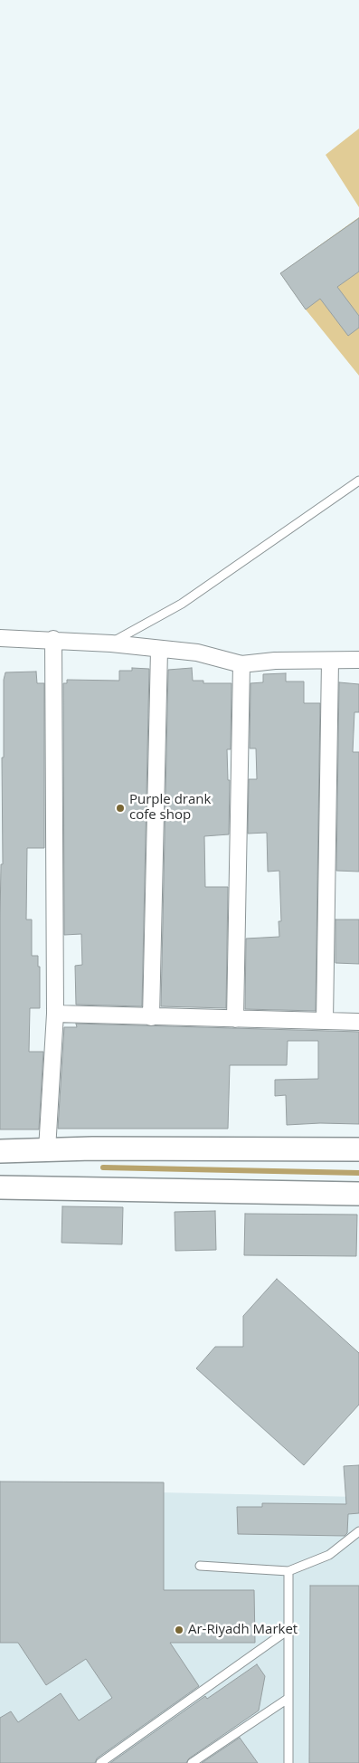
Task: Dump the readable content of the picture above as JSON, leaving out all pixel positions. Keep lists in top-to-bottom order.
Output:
{
  "places": ["Purple drank cofe shop", "Ar-Riyadh Market"]
}
